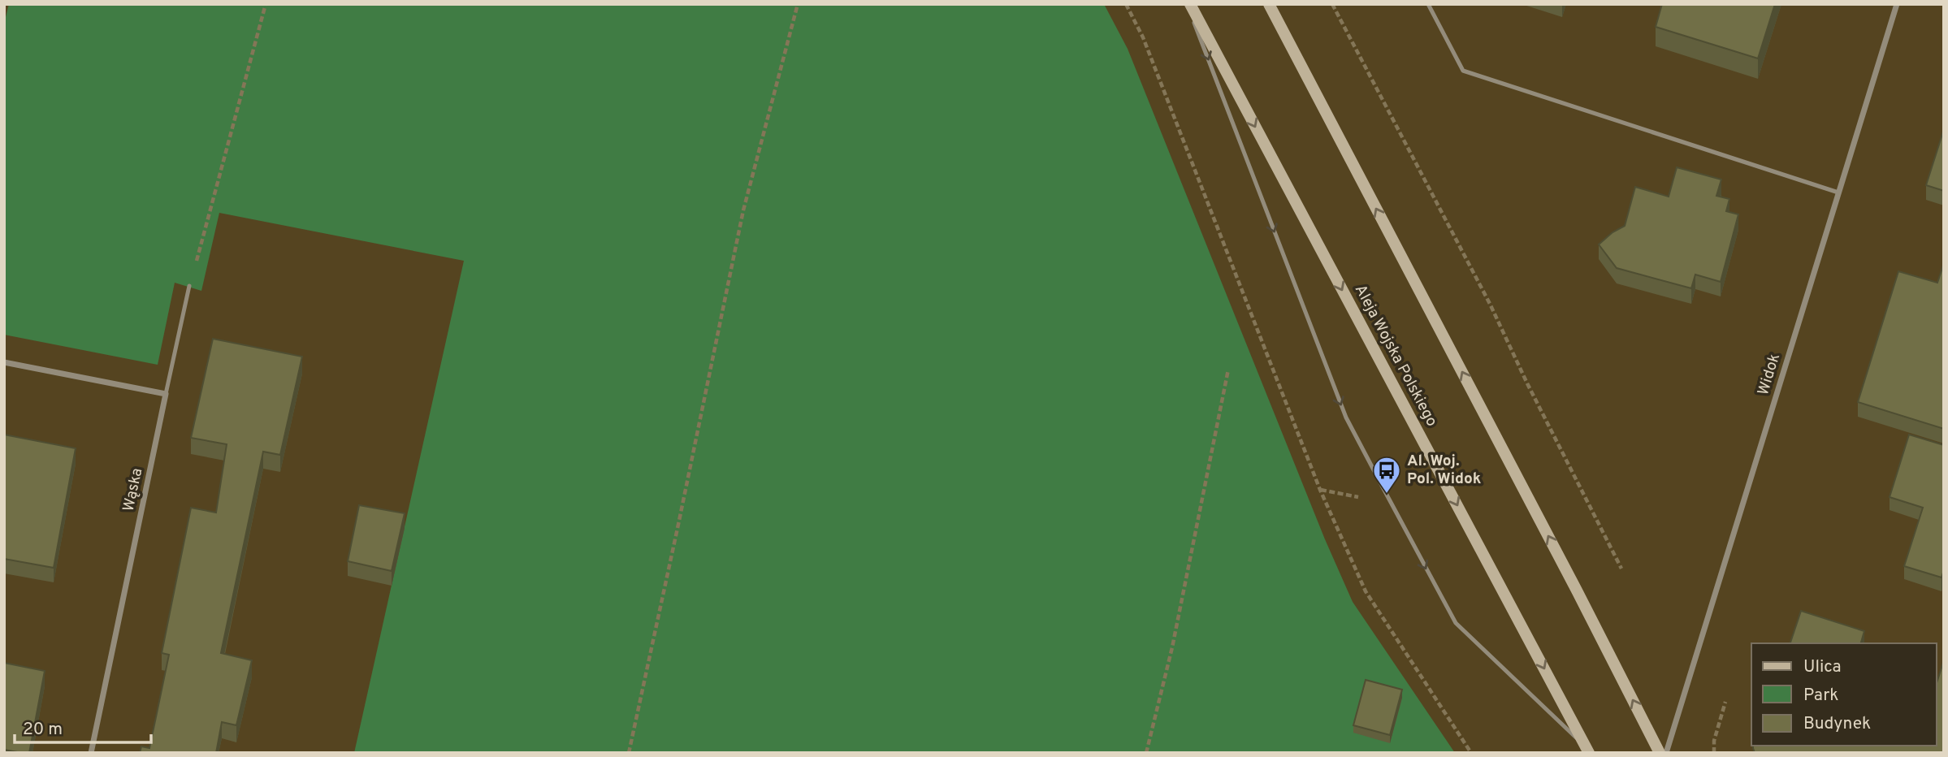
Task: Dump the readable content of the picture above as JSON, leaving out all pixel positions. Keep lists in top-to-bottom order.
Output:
{
  "streets": {
    "main road": ["Aleja Wojska Polskiego"],
    "street": ["Widok", "Wąska"]
  },
  "places": {
    "bus stop": ["Al. Woj. Pol. Widok"]
  },
  "legend": ["Ulica", "Park", "Budynek"],
  "scale_bar": "20 m"
}
